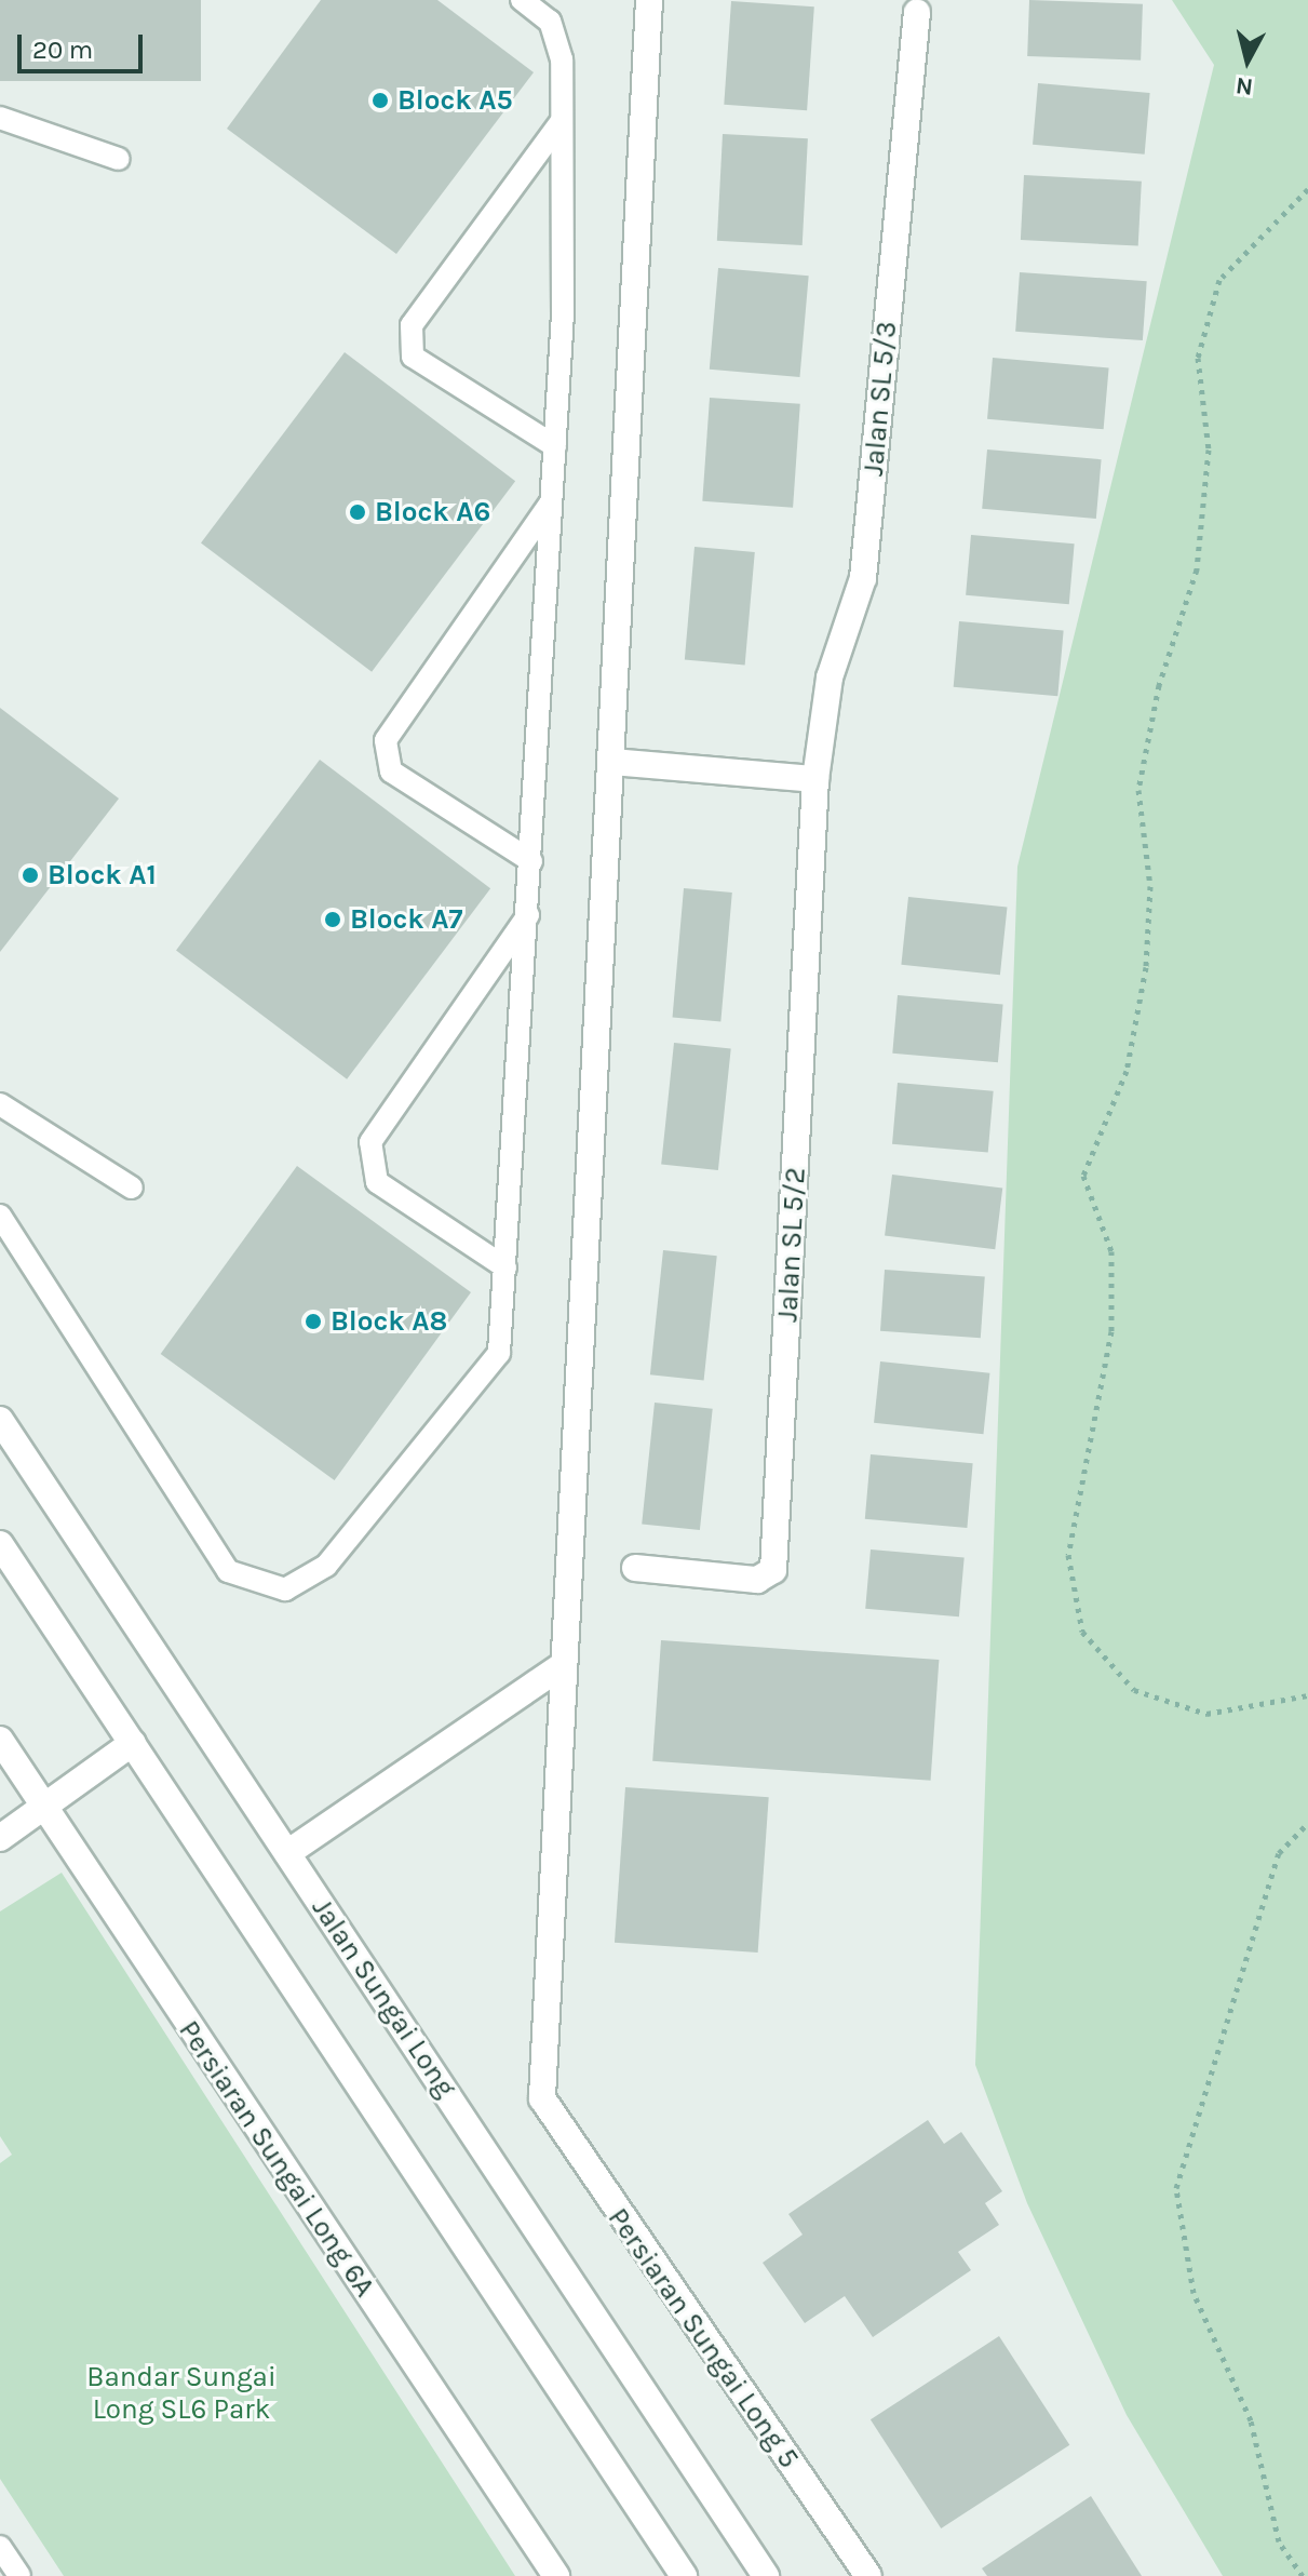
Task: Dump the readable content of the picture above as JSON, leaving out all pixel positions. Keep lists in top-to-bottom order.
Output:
{
  "streets": {
    "street": [
      "Jalan SL 5/3",
      "Jalan SL 5/2",
      "Jalan Sungai Long",
      "Persiaran Sungai Long 6A",
      "Persiaran Sungai Long 5"
    ]
  },
  "crossings": [
    ["Jalan SL 5/3", "Jalan SL 5/2"]
  ],
  "parks": ["Bandar Sungai Long SL6 Park"],
  "places": [
    "Block A5",
    "Block A6",
    "Block A1",
    "Block A7",
    "Block A8"
  ],
  "scale_bar": "20 m",
  "north": "bottom"
}
